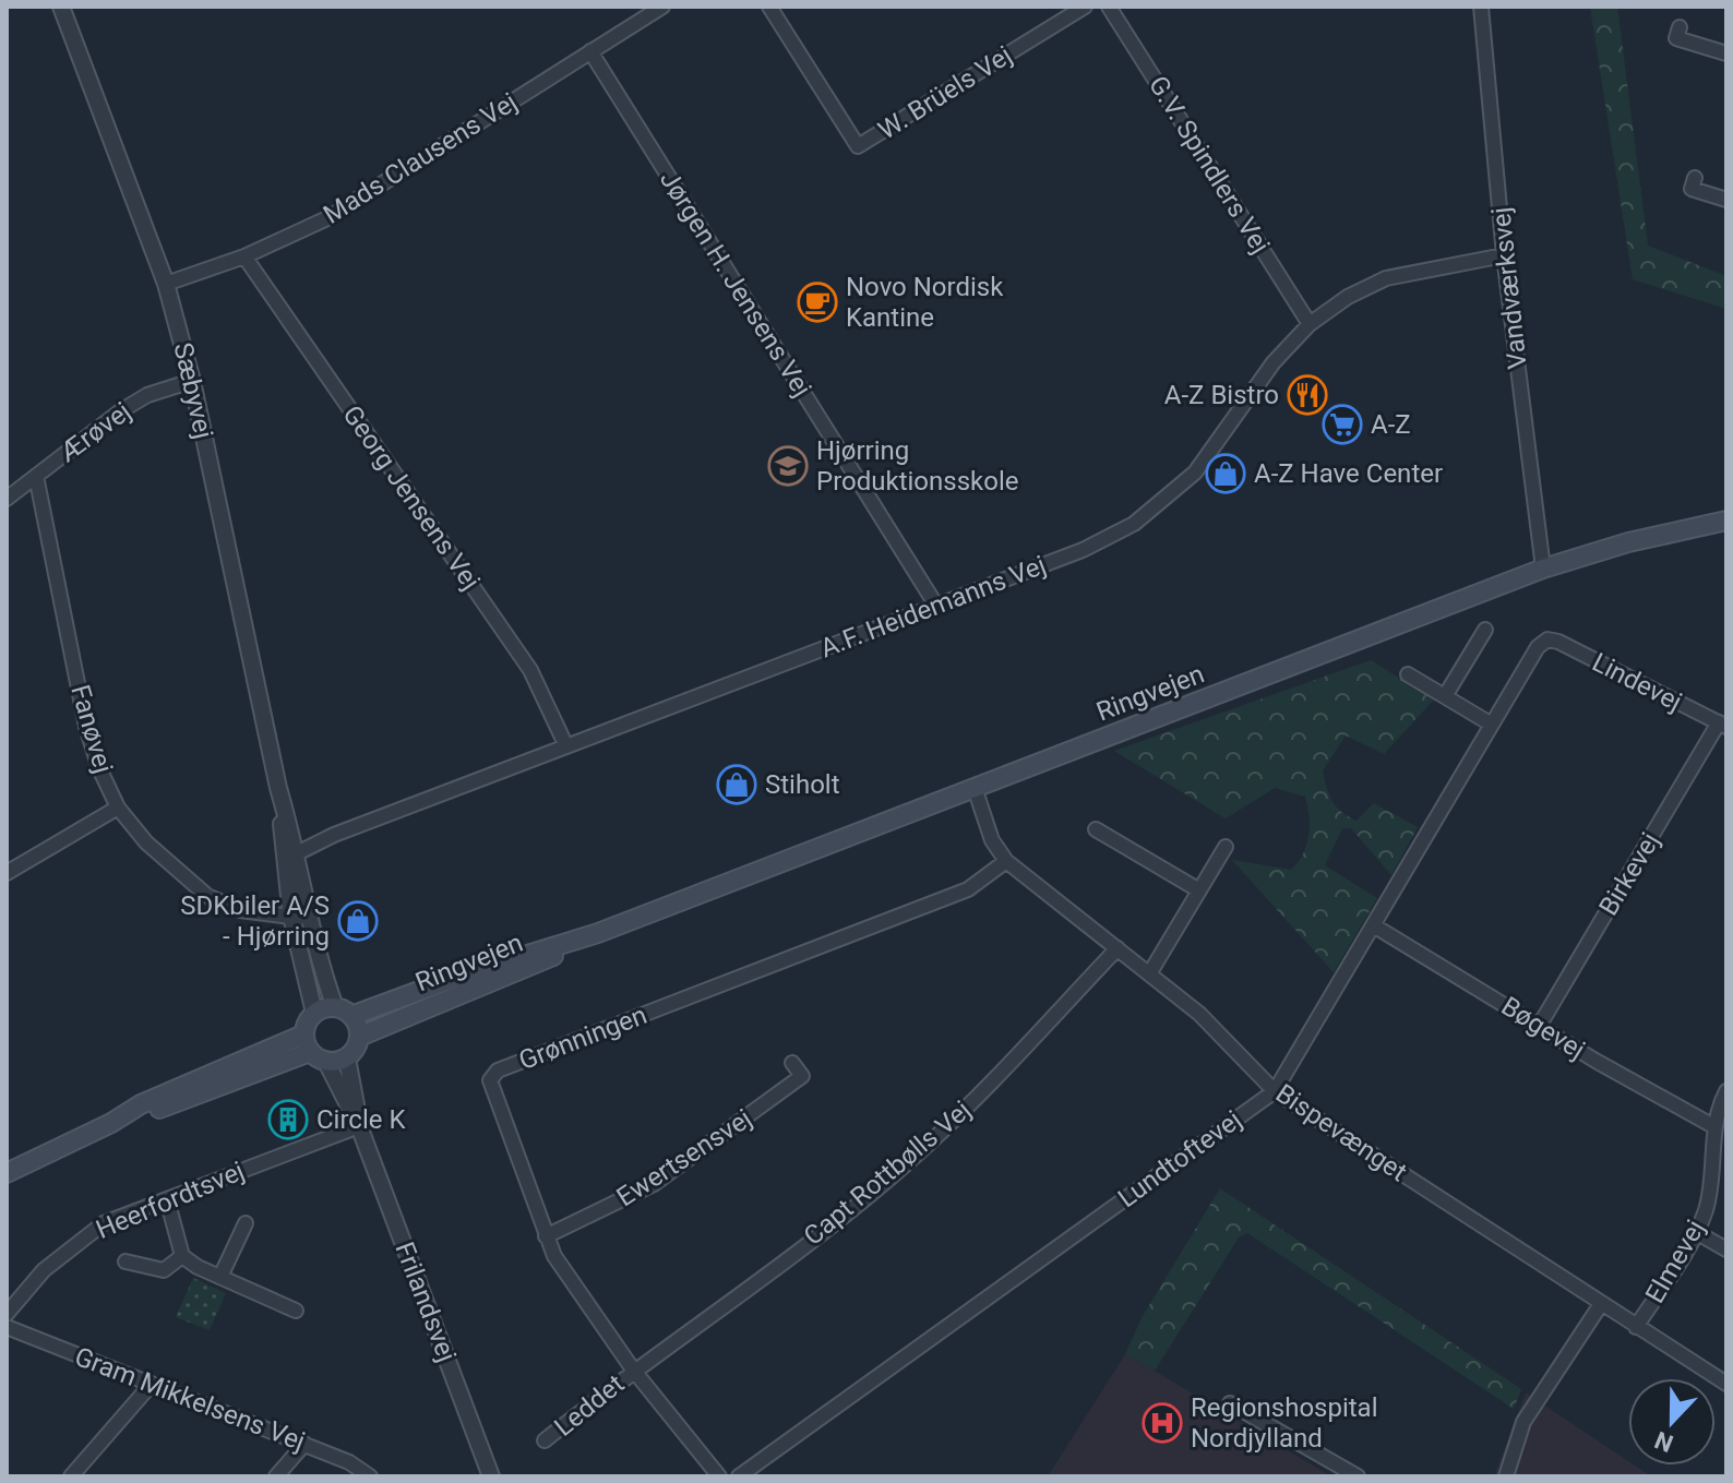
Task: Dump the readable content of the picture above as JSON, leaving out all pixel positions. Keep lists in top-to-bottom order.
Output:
{
  "streets": {
    "main road": ["Ringvejen"],
    "street": [
      "W. Brüels Vej",
      "Mads Clausens Vej",
      "G.V. Spindlers Vej",
      "Jørgen H. Jensens Vej",
      "Vandværksvej",
      "Sæbyvej",
      "Ærøvej",
      "Georg Jensens Vej",
      "A.F. Heidemanns Vej",
      "Lindevej",
      "Fanøvej",
      "Birkevej",
      "Bøgevej",
      "Grønningen",
      "Bispevænget",
      "Ewertsensvej",
      "Lundtoftevej",
      "Capt Rottbølls Vej",
      "Heerfordtsvej",
      "Elmevej",
      "Frilandsvej",
      "Gram Mikkelsens Vej",
      "Leddet"
    ]
  },
  "crossings": [
    ["Mads Clausens Vej", "Jørgen H. Jensens Vej"],
    ["Mads Clausens Vej", "Sæbyvej"],
    ["Mads Clausens Vej", "Georg Jensens Vej"],
    ["G.V. Spindlers Vej", "A.F. Heidemanns Vej"],
    ["Jørgen H. Jensens Vej", "A.F. Heidemanns Vej"],
    ["Vandværksvej", "A.F. Heidemanns Vej"],
    ["Vandværksvej", "Ringvejen"],
    ["Sæbyvej", "Ærøvej"],
    ["Sæbyvej", "A.F. Heidemanns Vej"],
    ["Sæbyvej", "Ringvejen"],
    ["Sæbyvej", "Fanøvej"],
    ["Sæbyvej", "Frilandsvej"],
    ["Ærøvej", "Fanøvej"],
    ["Georg Jensens Vej", "A.F. Heidemanns Vej"],
    ["Lindevej", "Birkevej"],
    ["Lindevej", "Lundtoftevej"],
    ["Ringvejen", "Bispevænget"],
    ["Ringvejen", "Frilandsvej"],
    ["Birkevej", "Bøgevej"],
    ["Bøgevej", "Lundtoftevej"],
    ["Bøgevej", "Elmevej"],
    ["Grønningen", "Bispevænget"],
    ["Grønningen", "Ewertsensvej"],
    ["Grønningen", "Capt Rottbølls Vej"],
    ["Grønningen", "Leddet"],
    ["Bispevænget", "Lundtoftevej"],
    ["Bispevænget", "Capt Rottbølls Vej"],
    ["Bispevænget", "Elmevej"],
    ["Capt Rottbølls Vej", "Leddet"],
    ["Heerfordtsvej", "Frilandsvej"]
  ],
  "places": {
    "cafe": ["Novo Nordisk Kantine"],
    "restaurant": ["A-Z Bistro"],
    "supermarket": ["A-Z"],
    "school or university": ["Hjørring Produktionsskole"],
    "shop": ["A-Z Have Center", "Stiholt", "SDKbiler A/S - Hjørring"],
    "building": ["Circle K"],
    "hospital": ["Regionshospital Nordjylland"]
  },
  "north": "bottom"
}
